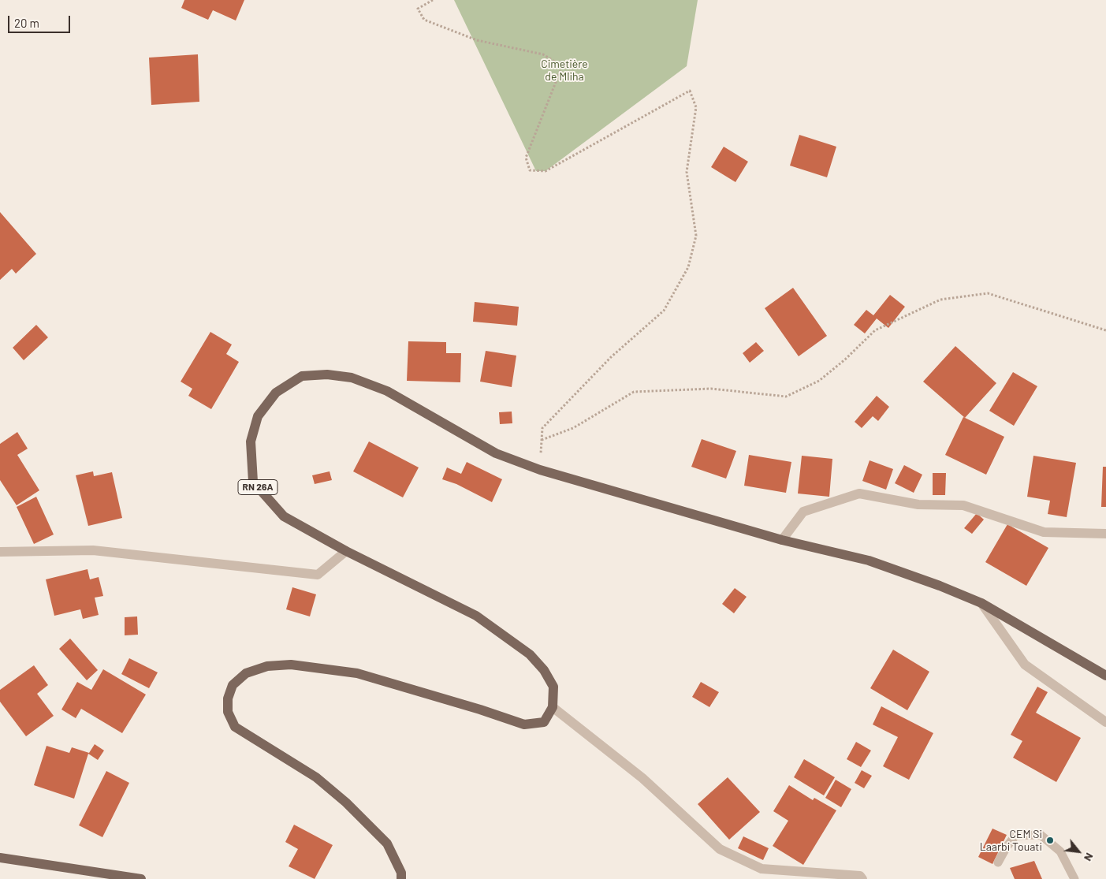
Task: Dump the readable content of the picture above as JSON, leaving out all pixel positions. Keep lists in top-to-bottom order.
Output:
{
  "streets": {
    "main road": ["RN 26A"]
  },
  "parks": ["Cimetière de Mliha"],
  "places": ["CEM Si Laarbi Touati"],
  "scale_bar": "20 m",
  "north": "bottom right"
}
